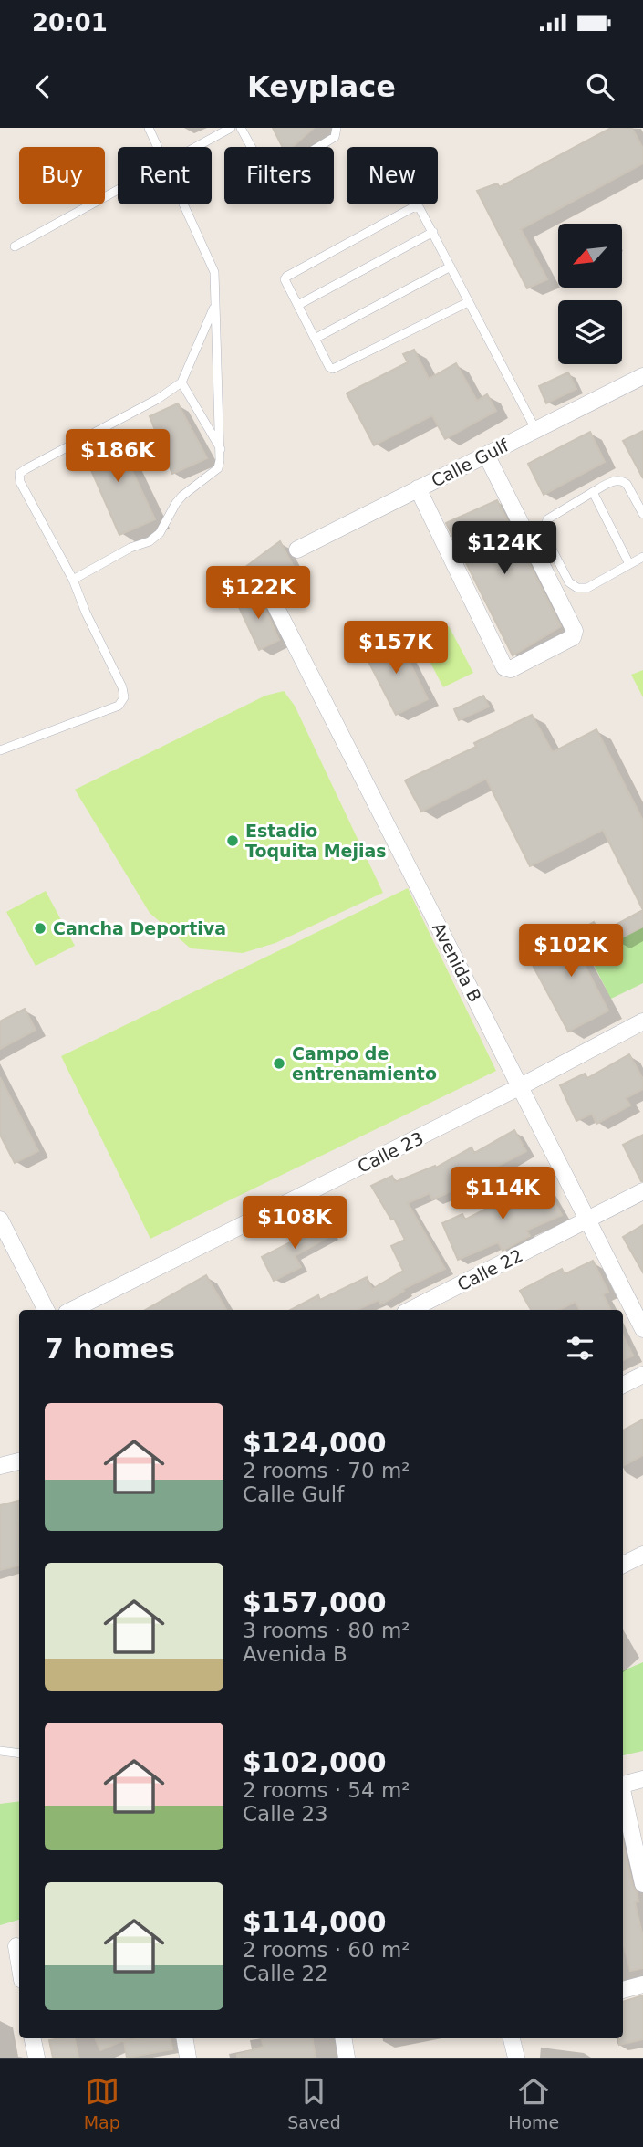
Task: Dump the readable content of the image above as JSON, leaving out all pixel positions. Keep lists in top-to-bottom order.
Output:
{
  "streets": {
    "street": [
      "Calle Gulf",
      "Avenida B",
      "Calle 23",
      "Calle 22"
    ]
  },
  "crossings": [
    ["Avenida B", "Calle 23"],
    ["Avenida B", "Calle 22"]
  ],
  "places": ["Estadio Toquita Mejias", "Cancha Deportiva", "Campo de entrenamiento"],
  "north": "bottom left",
  "page": {
    "status": "20:01",
    "header": "Keyplace",
    "chip": [
      "Buy",
      "Rent",
      "Filters",
      "New"
    ],
    "price": [
      "$186K",
      "$124K",
      "$122K",
      "$157K",
      "$102K",
      "$114K",
      "$108K"
    ],
    "heading": "7 homes",
    "list": [
      {
        "name": "$124,000",
        "note": "2 rooms · 70 m² · Calle Gulf"
      },
      {
        "name": "$157,000",
        "note": "3 rooms · 80 m² · Avenida B"
      },
      {
        "name": "$102,000",
        "note": "2 rooms · 54 m² · Calle 23"
      },
      {
        "name": "$114,000",
        "note": "2 rooms · 60 m² · Calle 22"
      }
    ],
    "tabs": ["Map", "Saved", "Home"]
  }
}
